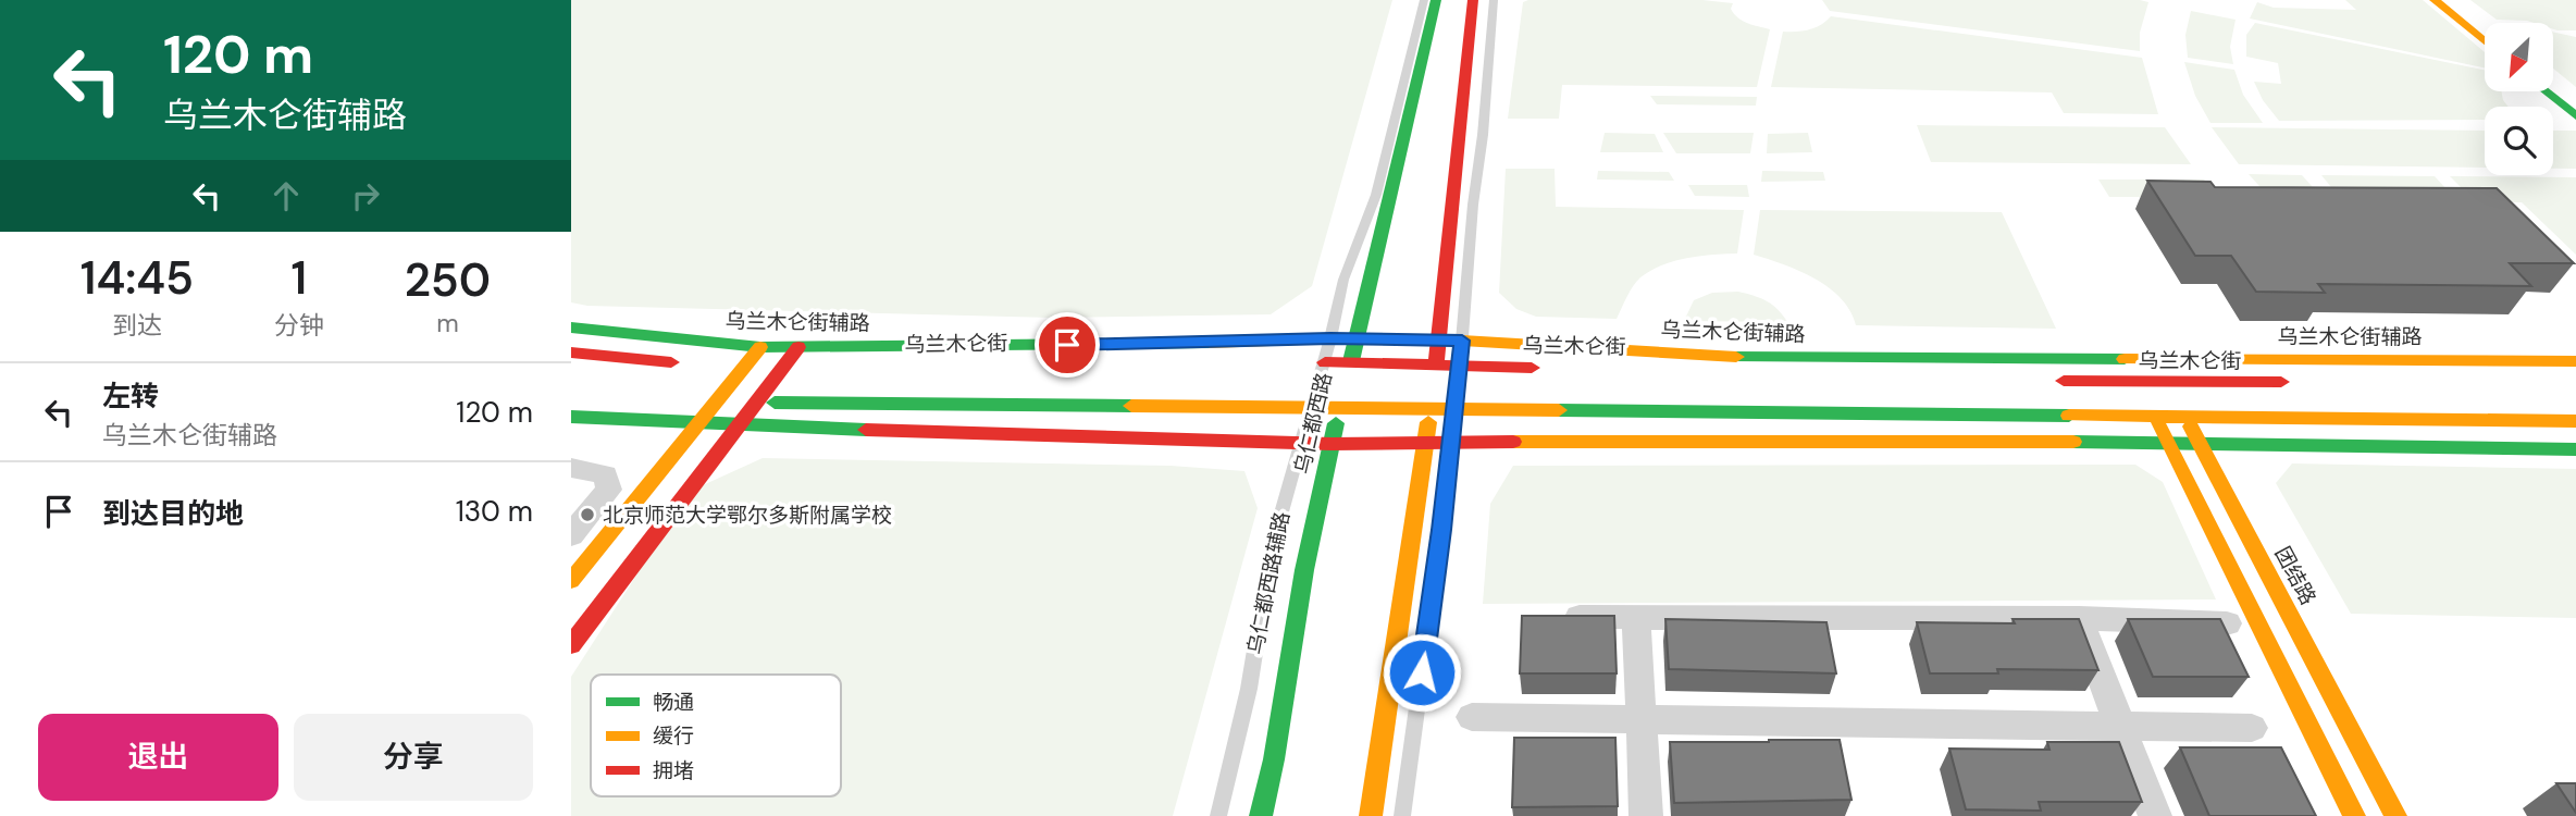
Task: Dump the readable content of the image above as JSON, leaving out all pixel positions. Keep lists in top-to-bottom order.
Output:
{
  "streets": {
    "street": [
      "乌兰木仑街辅路",
      "乌兰木仑街",
      "乌仁都西路",
      "团结路"
    ],
    "lane": ["乌仁都西路辅路"]
  },
  "crossings": [
    ["乌兰木仑街辅路", "乌仁都西路"],
    ["乌兰木仑街辅路", "团结路"],
    ["乌兰木仑街辅路", "乌仁都西路辅路"],
    ["乌兰木仑街", "乌仁都西路"],
    ["乌兰木仑街", "团结路"],
    ["乌兰木仑街", "乌仁都西路辅路"]
  ],
  "places": ["北京师范大学鄂尔多斯附属学校"],
  "legend": ["畅通", "缓行", "拥堵"],
  "north": "bottom left",
  "page": {
    "turn": ["120 m", "乌兰木仑街辅路"],
    "eta": [
      "14:45",
      "到达",
      "1",
      "分钟",
      "250",
      "m"
    ],
    "list": [
      {
        "name": "左转",
        "note": "乌兰木仑街辅路",
        "value": "120 m"
      },
      {
        "name": "到达目的地",
        "value": "130 m"
      }
    ],
    "buttons": ["退出", "分享"]
  }
}
